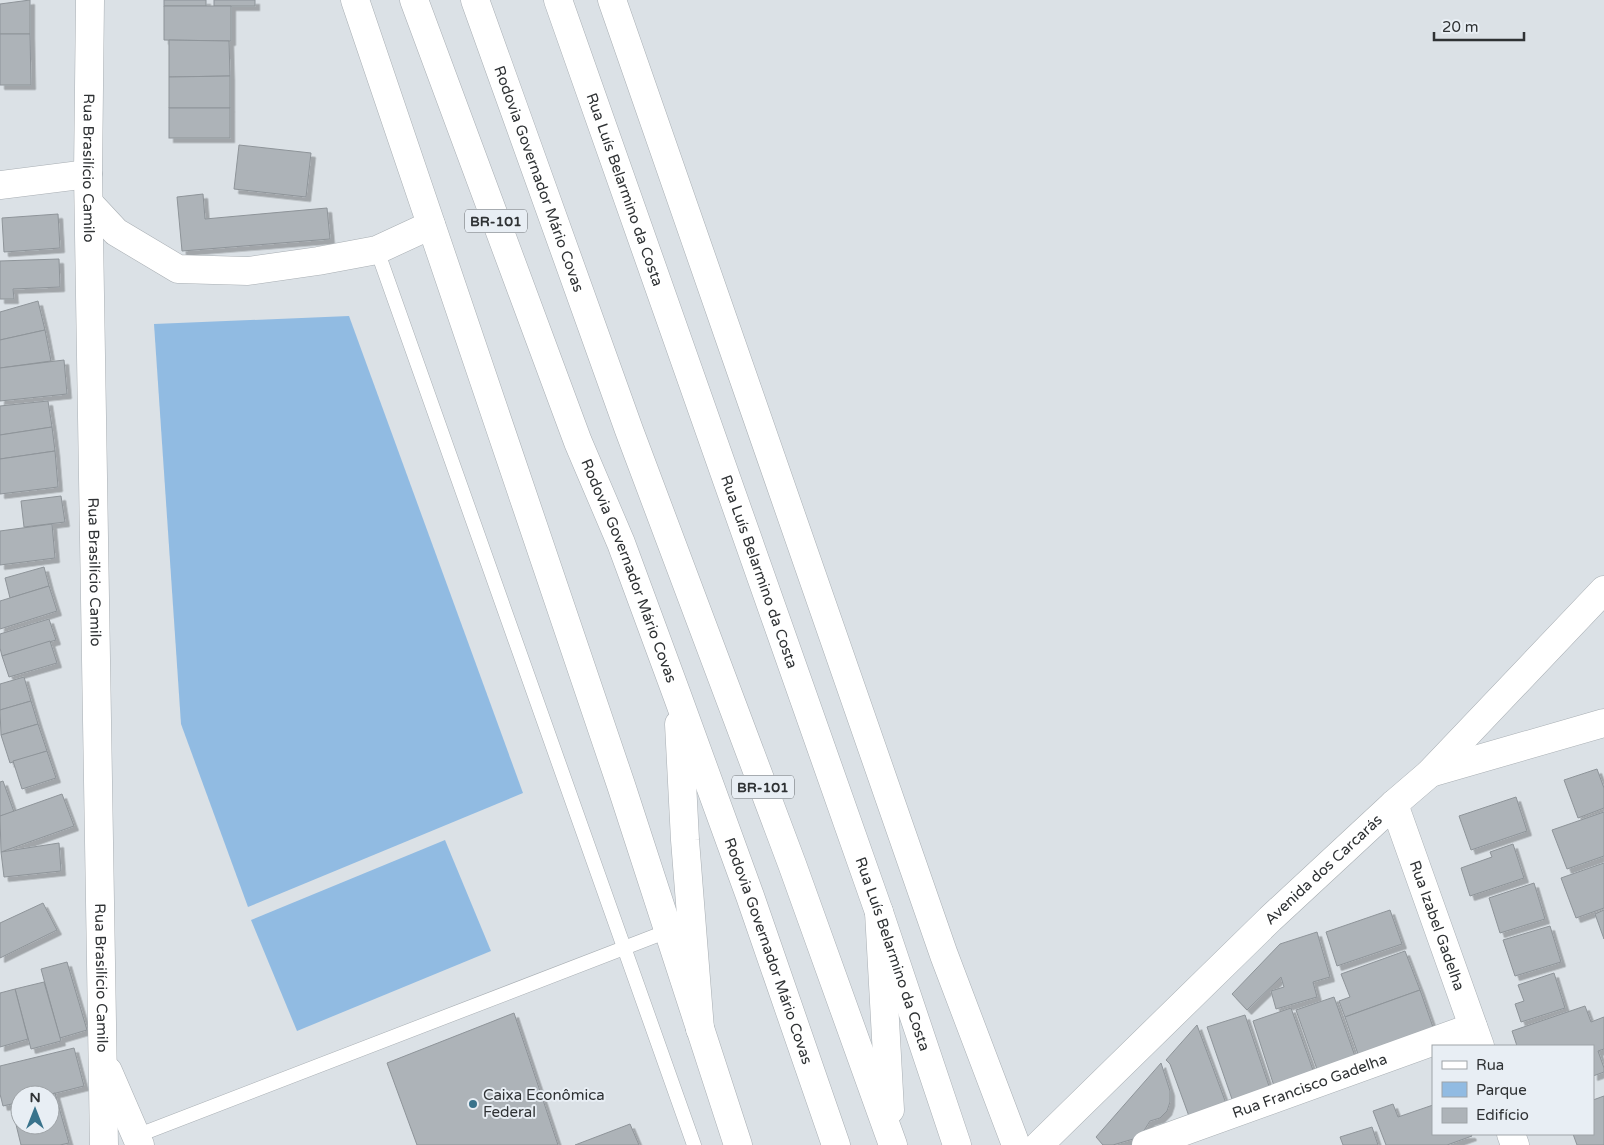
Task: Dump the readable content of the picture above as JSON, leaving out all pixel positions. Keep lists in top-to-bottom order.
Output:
{
  "streets": {
    "main road": [
      "Rua Brasilício Camilo",
      "Rodovia Governador Mário Covas",
      "Rua Luís Belarmino da Costa",
      "BR-101",
      "Avenida dos Carcarás",
      "Rua Izabel Gadelha",
      "Rua Francisco Gadelha"
    ]
  },
  "crossings": [
    ["Avenida dos Carcarás", "Rua Izabel Gadelha"],
    ["Rua Izabel Gadelha", "Rua Francisco Gadelha"]
  ],
  "places": ["Caixa Econômica Federal"],
  "legend": ["Rua", "Parque", "Edifício"],
  "scale_bar": "20 m",
  "north": "top"
}
